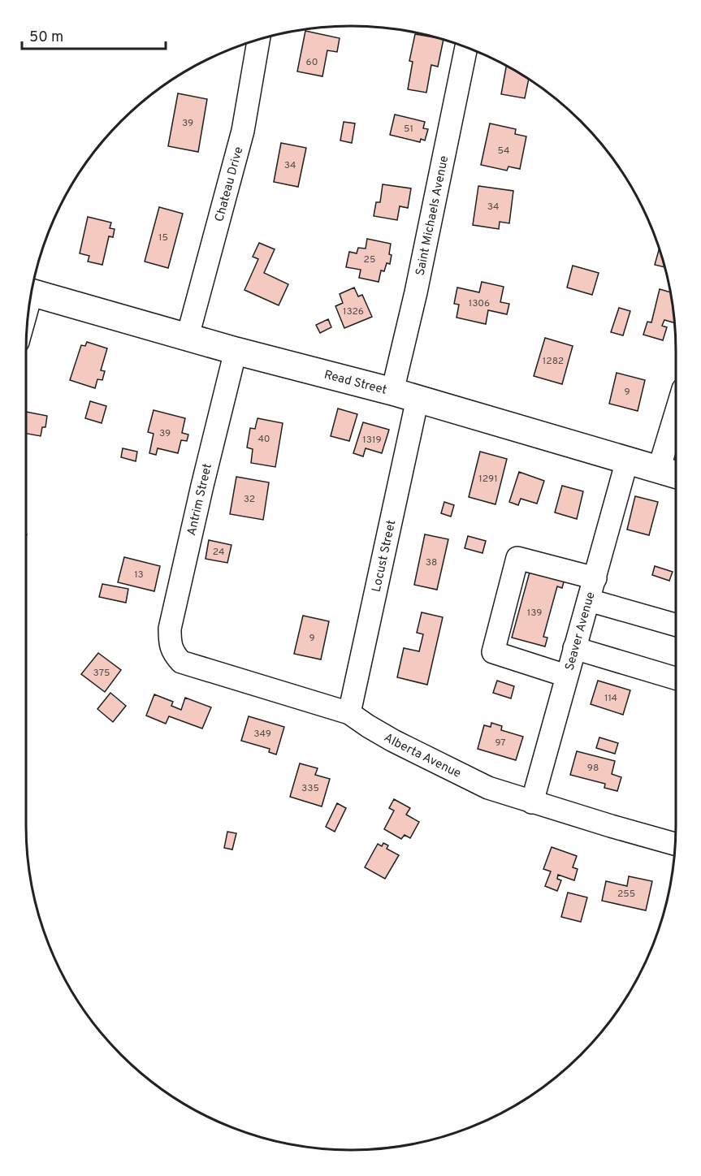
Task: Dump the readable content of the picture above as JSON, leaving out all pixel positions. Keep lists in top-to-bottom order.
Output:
{
  "streets": {
    "main road": ["Read Street"],
    "street": [
      "Chateau Drive",
      "Saint Michaels Avenue",
      "Antrim Street",
      "Locust Street",
      "Seaver Avenue",
      "Alberta Avenue"
    ]
  },
  "crossings": [
    ["Chateau Drive", "Read Street"],
    ["Saint Michaels Avenue", "Read Street"],
    ["Read Street", "Antrim Street"],
    ["Read Street", "Locust Street"],
    ["Read Street", "Seaver Avenue"],
    ["Antrim Street", "Alberta Avenue"],
    ["Locust Street", "Alberta Avenue"],
    ["Seaver Avenue", "Alberta Avenue"]
  ],
  "house_numbers": [
    "60",
    "39",
    "51",
    "54",
    "34",
    "34",
    "15",
    "25",
    "1306",
    "1326",
    "1282",
    "9",
    "39",
    "40",
    "1319",
    "1291",
    "32",
    "24",
    "38",
    "13",
    "139",
    "9",
    "375",
    "114",
    "349",
    "97",
    "98",
    "335",
    "255"
  ],
  "scale_bar": "50 m"
}
